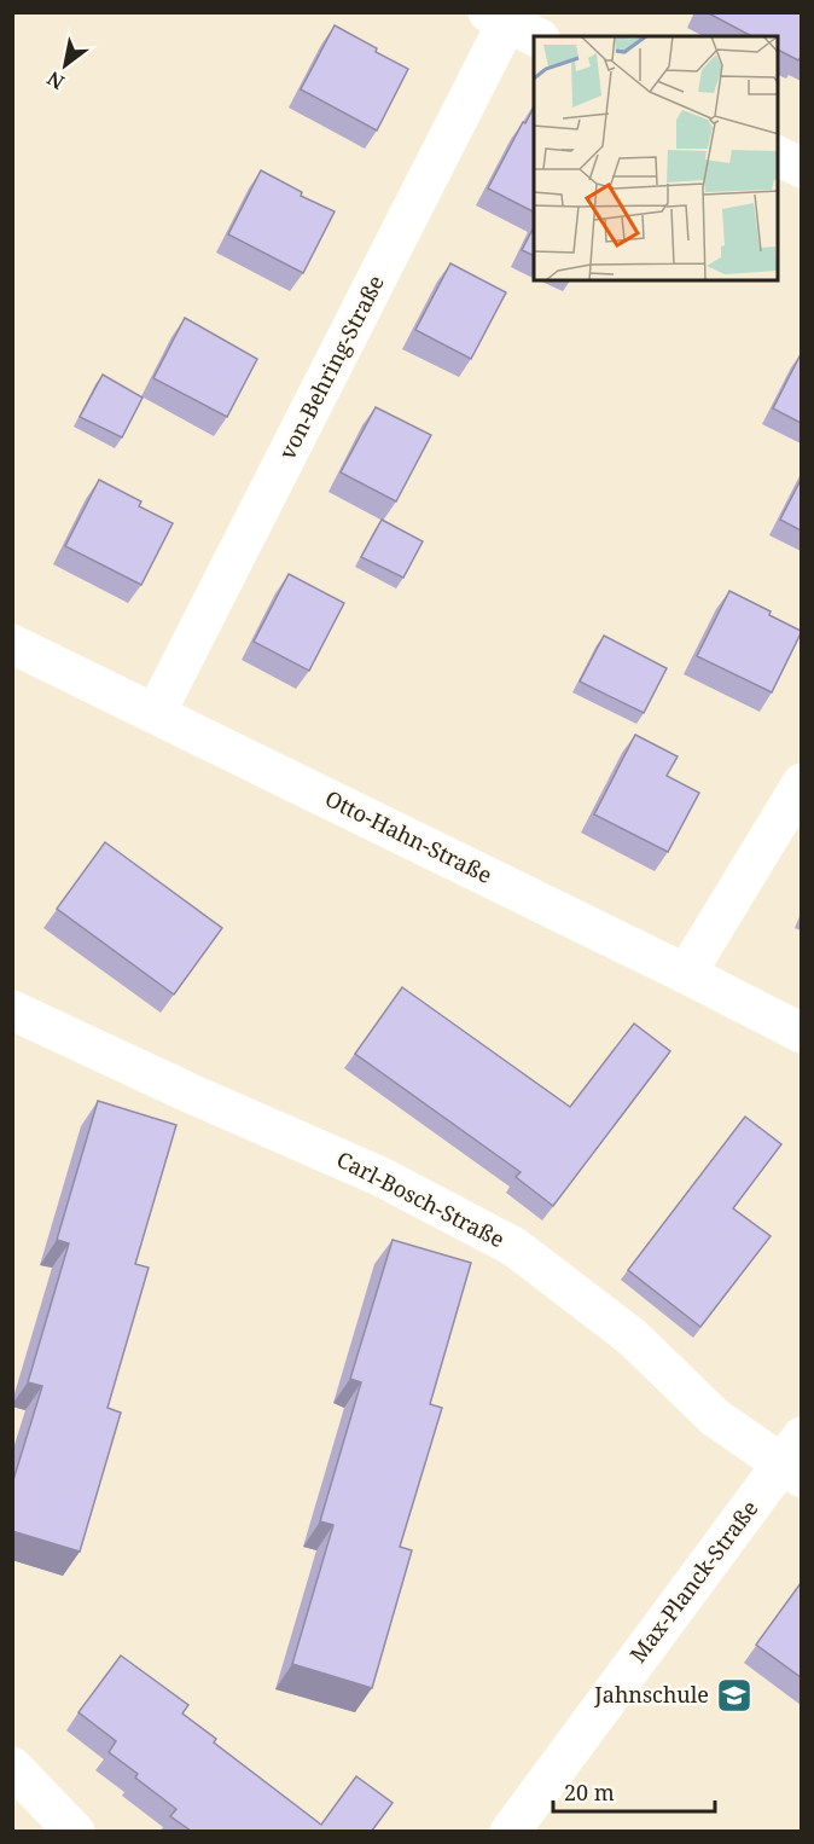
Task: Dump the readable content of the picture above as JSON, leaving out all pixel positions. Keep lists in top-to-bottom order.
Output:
{
  "streets": {
    "street": [
      "von-Behring-Straße",
      "Otto-Hahn-Straße",
      "Carl-Bosch-Straße",
      "Max-Planck-Straße"
    ]
  },
  "crossings": [
    ["von-Behring-Straße", "Otto-Hahn-Straße"],
    ["Carl-Bosch-Straße", "Max-Planck-Straße"]
  ],
  "places": {
    "school or university": ["Jahnschule"]
  },
  "scale_bar": "20 m",
  "north": "bottom left"
}
